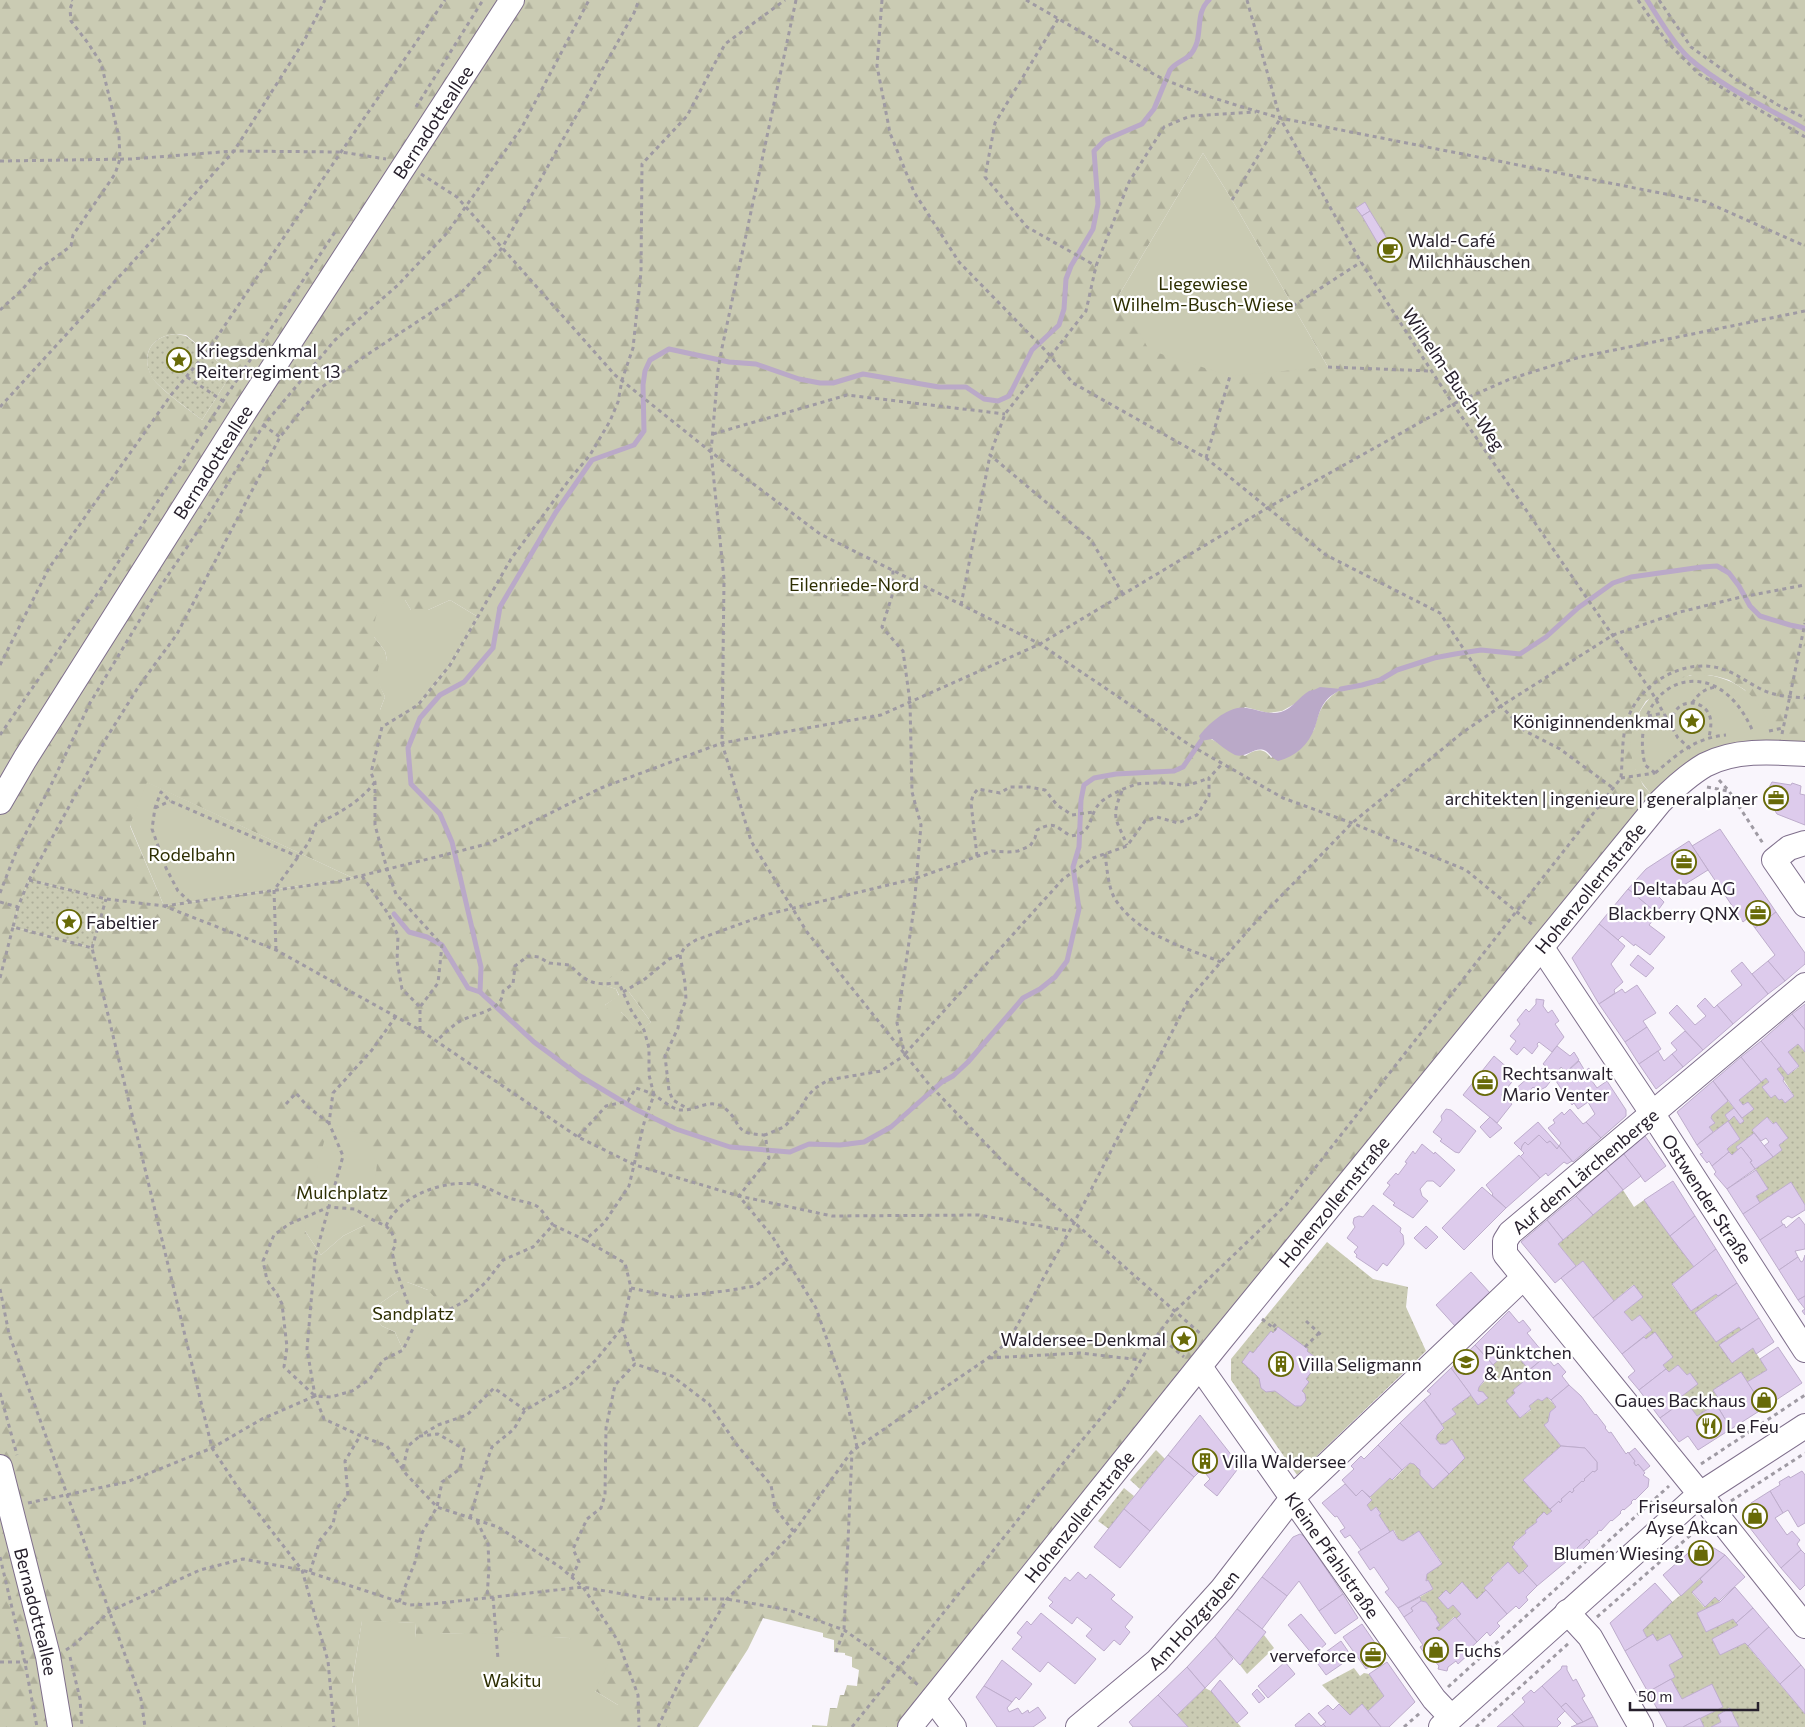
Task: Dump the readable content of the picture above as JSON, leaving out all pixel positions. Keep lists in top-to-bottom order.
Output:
{
  "streets": {
    "street": [
      "Bernadotteallee",
      "Hohenzollernstraße",
      "Auf dem Lärchenberge",
      "Ostwender Straße",
      "Kleine Pfahlstraße",
      "Am Holzgraben"
    ],
    "path": ["Wilhelm-Busch-Weg"]
  },
  "crossings": [
    ["Hohenzollernstraße", "Ostwender Straße"],
    ["Hohenzollernstraße", "Kleine Pfahlstraße"],
    ["Auf dem Lärchenberge", "Ostwender Straße"],
    ["Kleine Pfahlstraße", "Am Holzgraben"]
  ],
  "parks": [
    "Liegewiese Wilhelm-Busch-Wiese",
    "Eilenriede-Nord",
    "Rodelbahn",
    "Mulchplatz",
    "Sandplatz",
    "Wakitu"
  ],
  "places": {
    "cafe": ["Wald-Café Milchhäuschen"],
    "place": [
      "Kriegsdenkmal Reiterregiment 13",
      "Königinnendenkmal",
      "Fabeltier",
      "Waldersee-Denkmal"
    ],
    "office": [
      "architekten | ingenieure | generalplaner",
      "Deltabau AG",
      "Blackberry QNX",
      "Rechtsanwalt Mario Venter",
      "verveforce"
    ],
    "school or university": ["Pünktchen & Anton"],
    "building": ["Villa Seligmann", "Villa Waldersee"],
    "shop": [
      "Gaues Backhaus",
      "Friseursalon Ayse Akcan",
      "Blumen Wiesing",
      "Fuchs"
    ],
    "restaurant": ["Le Feu"]
  },
  "scale_bar": "50 m"
}
